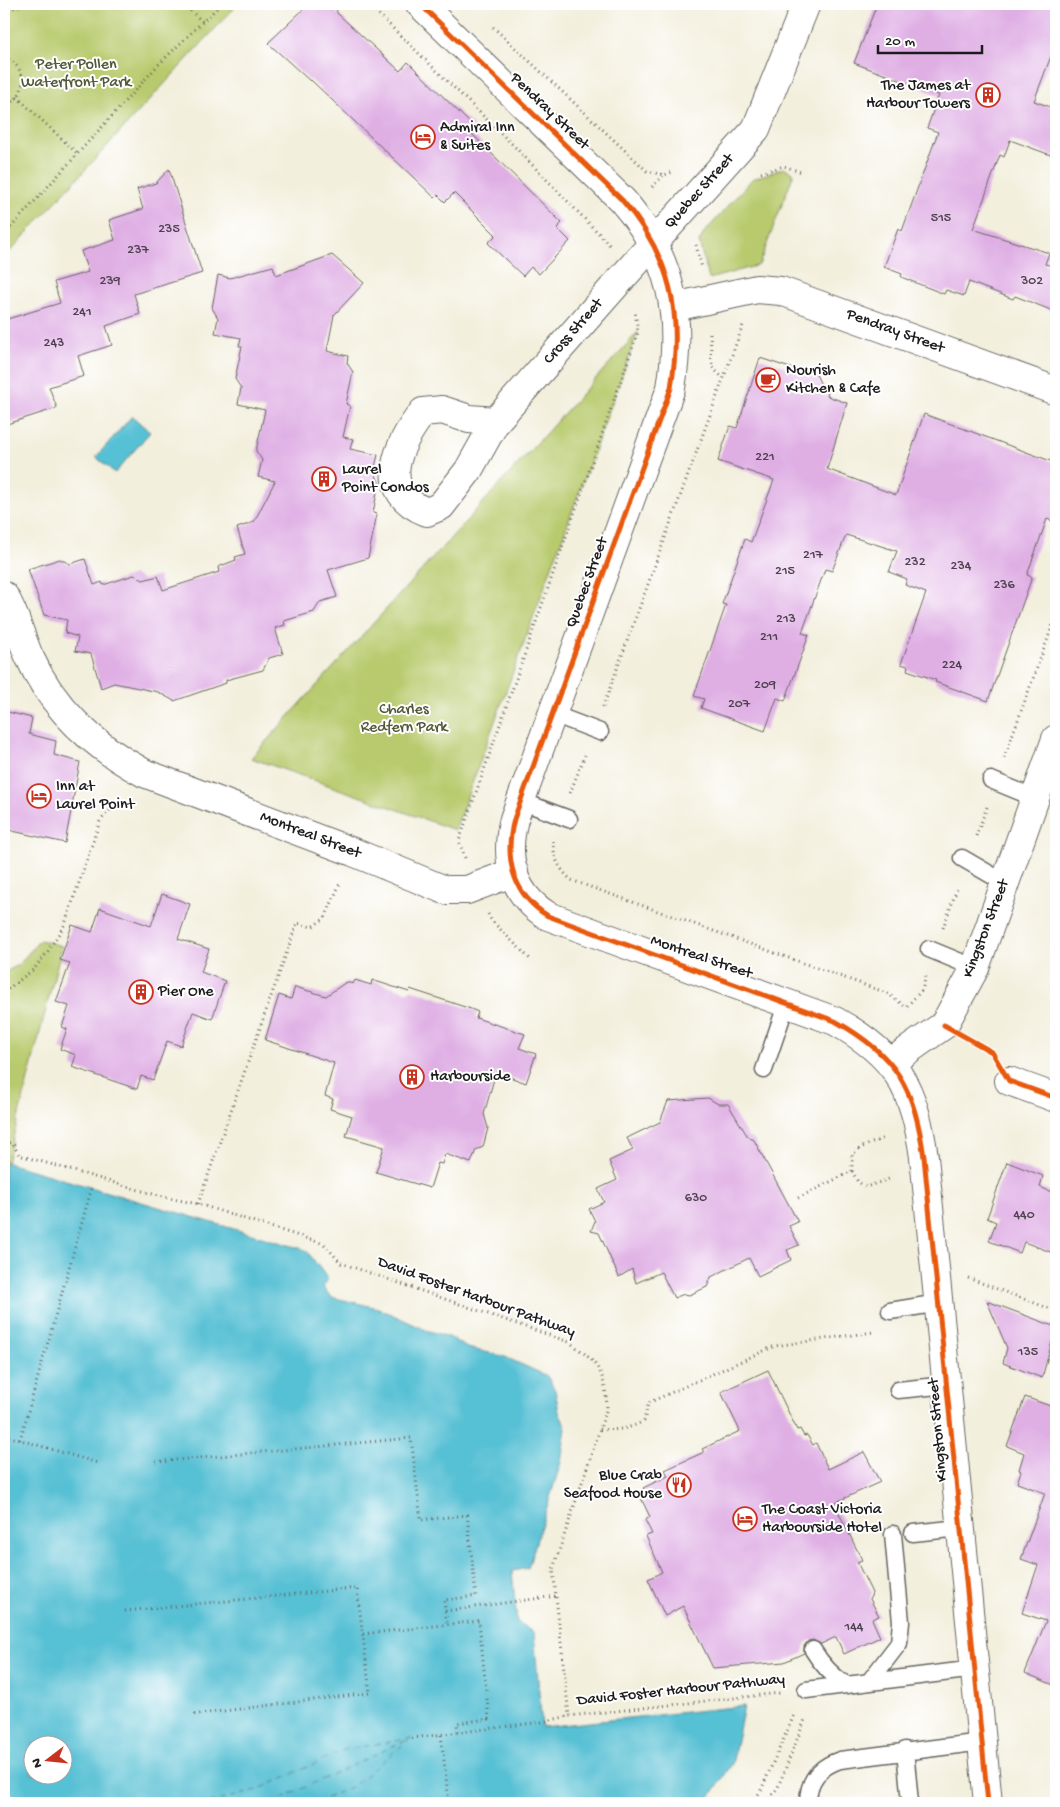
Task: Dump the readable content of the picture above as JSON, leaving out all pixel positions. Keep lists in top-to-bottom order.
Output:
{
  "streets": {
    "street": [
      "Pendray Street",
      "Quebec Street",
      "Cross Street",
      "Montreal Street",
      "Kingston Street"
    ],
    "path": ["David Foster Harbour Pathway"]
  },
  "crossings": [
    ["Pendray Street", "Quebec Street"],
    ["Pendray Street", "Cross Street"],
    ["Quebec Street", "Cross Street"],
    ["Quebec Street", "Montreal Street"],
    ["Montreal Street", "Kingston Street"]
  ],
  "parks": ["Peter Pollen Waterfront Park", "Charles Redfern Park"],
  "places": {
    "building": [
      "The James at Harbour Towers",
      "Laurel Point Condos",
      "Pier One",
      "Harbourside"
    ],
    "hotel": ["Admiral Inn & Suites", "Inn at Laurel Point", "The Coast Victoria Harbourside Hotel"],
    "cafe": ["Nourish Kitchen & Cafe"],
    "restaurant": ["Blue Crab Seafood House"]
  },
  "house_numbers": [
    "515",
    "235",
    "237",
    "239",
    "302",
    "241",
    "243",
    "221",
    "217",
    "232",
    "234",
    "215",
    "236",
    "213",
    "211",
    "224",
    "209",
    "207",
    "630",
    "440",
    "135",
    "144"
  ],
  "scale_bar": "20 m",
  "north": "left"
}
